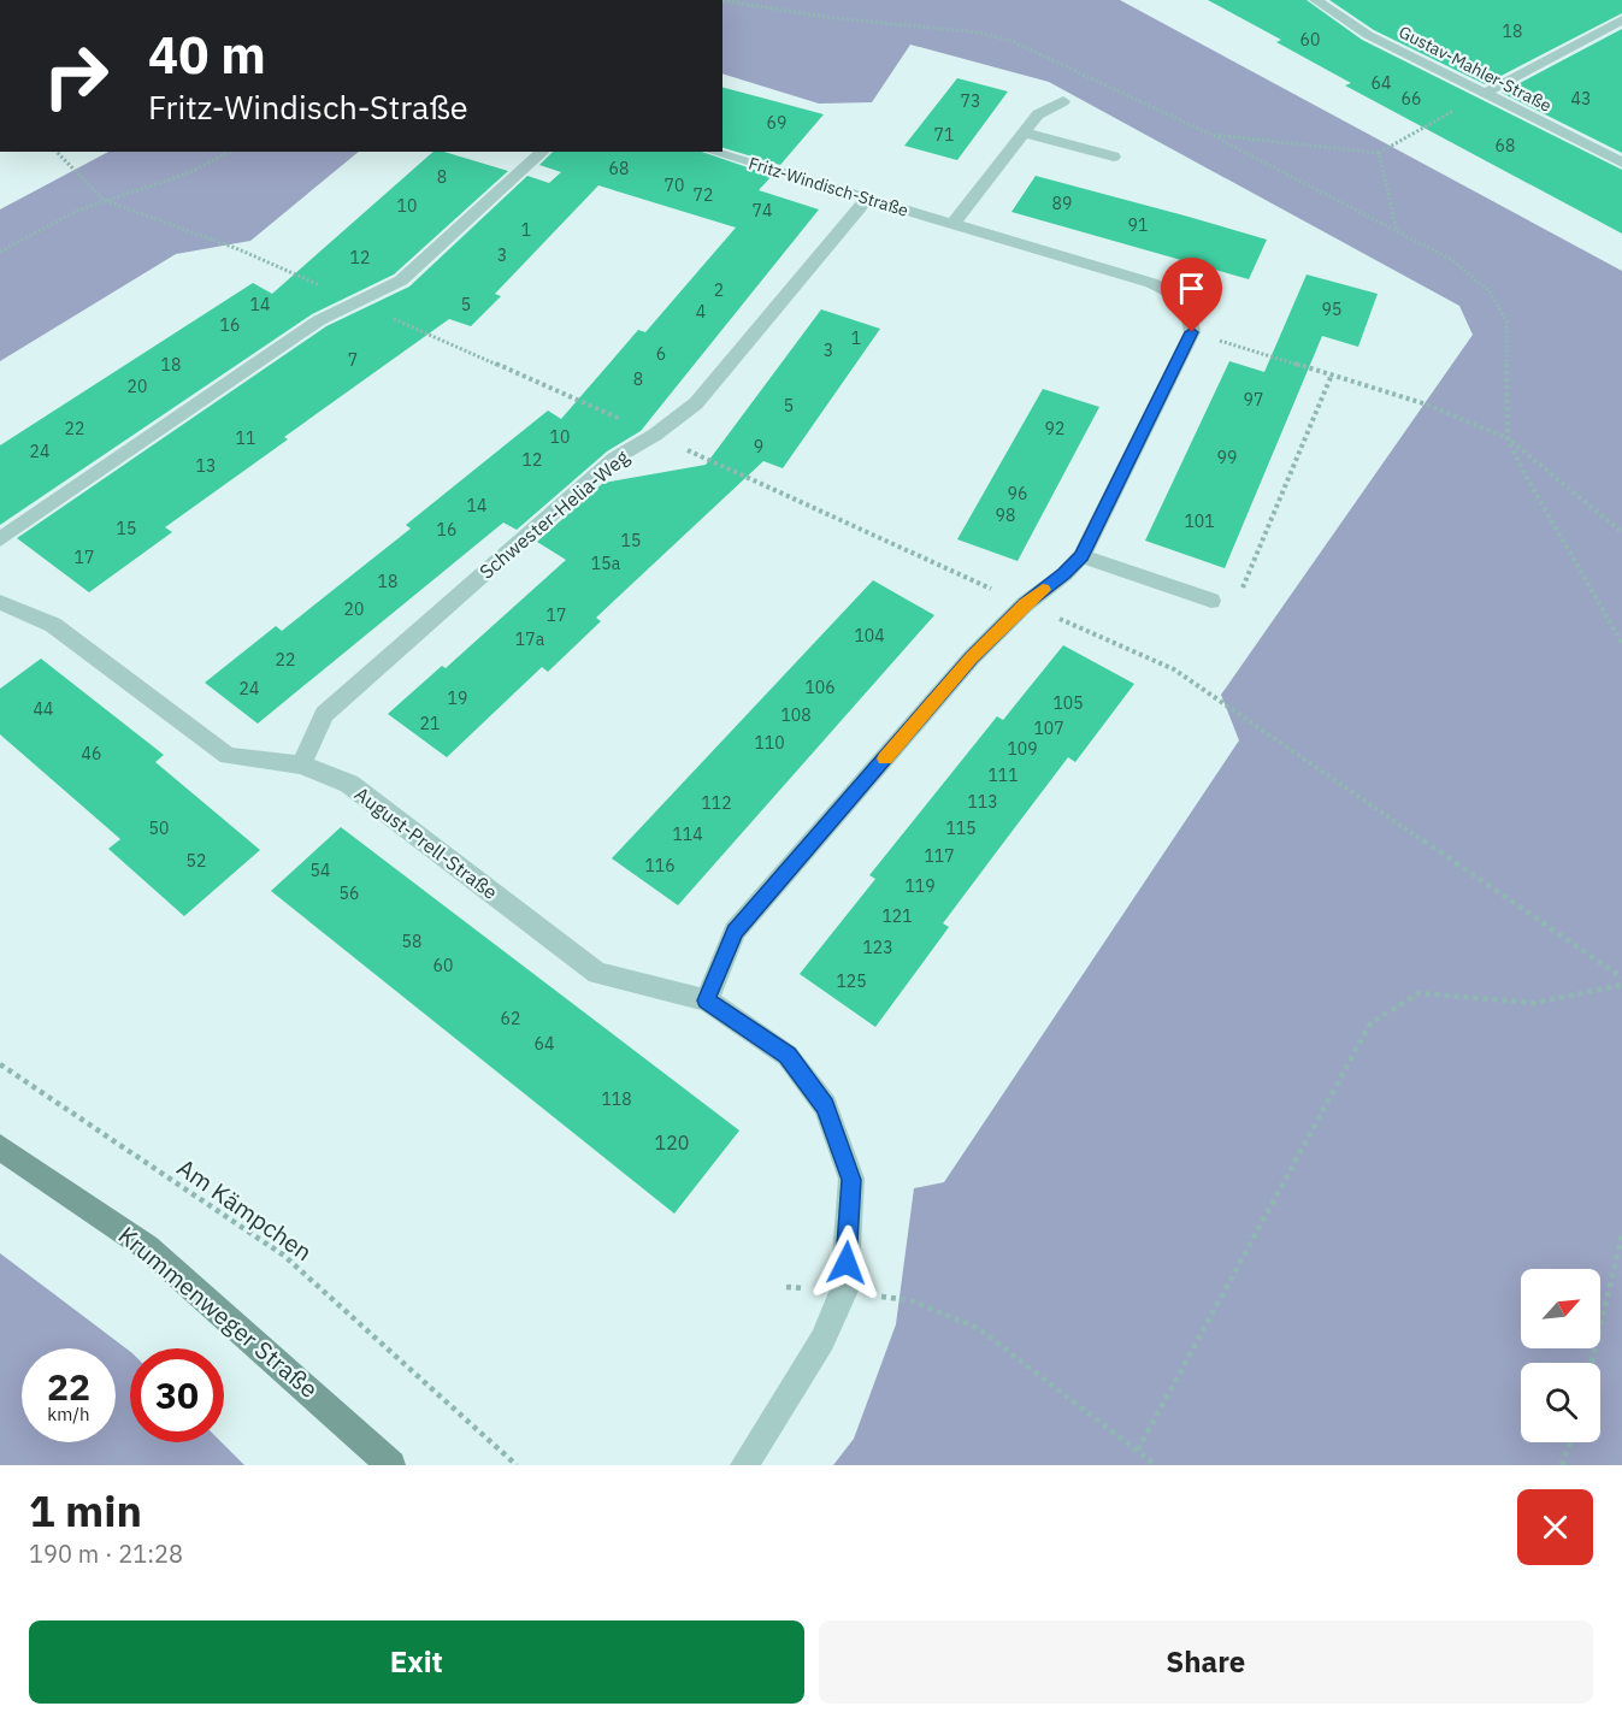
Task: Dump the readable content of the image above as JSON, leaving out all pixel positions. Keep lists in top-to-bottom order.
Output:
{
  "streets": {
    "main road": ["Krummenweger Straße"],
    "street": [
      "Gustav-Mahler-Straße",
      "Fritz-Windisch-Straße",
      "Schwester-Helia-Weg",
      "August-Prell-Straße"
    ],
    "path": ["Am Kämpchen"]
  },
  "crossings": [
    ["Fritz-Windisch-Straße", "Schwester-Helia-Weg"],
    ["Schwester-Helia-Weg", "August-Prell-Straße"]
  ],
  "house_numbers": [
    "18",
    "60",
    "64",
    "66",
    "43",
    "73",
    "69",
    "71",
    "68",
    "68",
    "8",
    "70",
    "72",
    "89",
    "10",
    "74",
    "91",
    "1",
    "3",
    "12",
    "2",
    "14",
    "5",
    "95",
    "4",
    "16",
    "1",
    "3",
    "6",
    "7",
    "18",
    "8",
    "20",
    "97",
    "5",
    "22",
    "92",
    "10",
    "11",
    "9",
    "24",
    "99",
    "12",
    "13",
    "96",
    "14",
    "98",
    "101",
    "15",
    "16",
    "15",
    "17",
    "15a",
    "18",
    "20",
    "17",
    "104",
    "17a",
    "22",
    "106",
    "24",
    "19",
    "105",
    "44",
    "108",
    "21",
    "107",
    "110",
    "109",
    "46",
    "111",
    "113",
    "112",
    "50",
    "115",
    "114",
    "117",
    "52",
    "116",
    "54",
    "119",
    "56",
    "121",
    "58",
    "123",
    "60",
    "125",
    "62",
    "64",
    "118",
    "120"
  ],
  "north": "top right",
  "page": {
    "turn": ["40 m", "Fritz-Windisch-Straße"],
    "speed": "22 km/h",
    "limit": "30",
    "heading": ["1 min", "190 m · 21:28"],
    "buttons": ["Exit", "Share"]
  }
}
